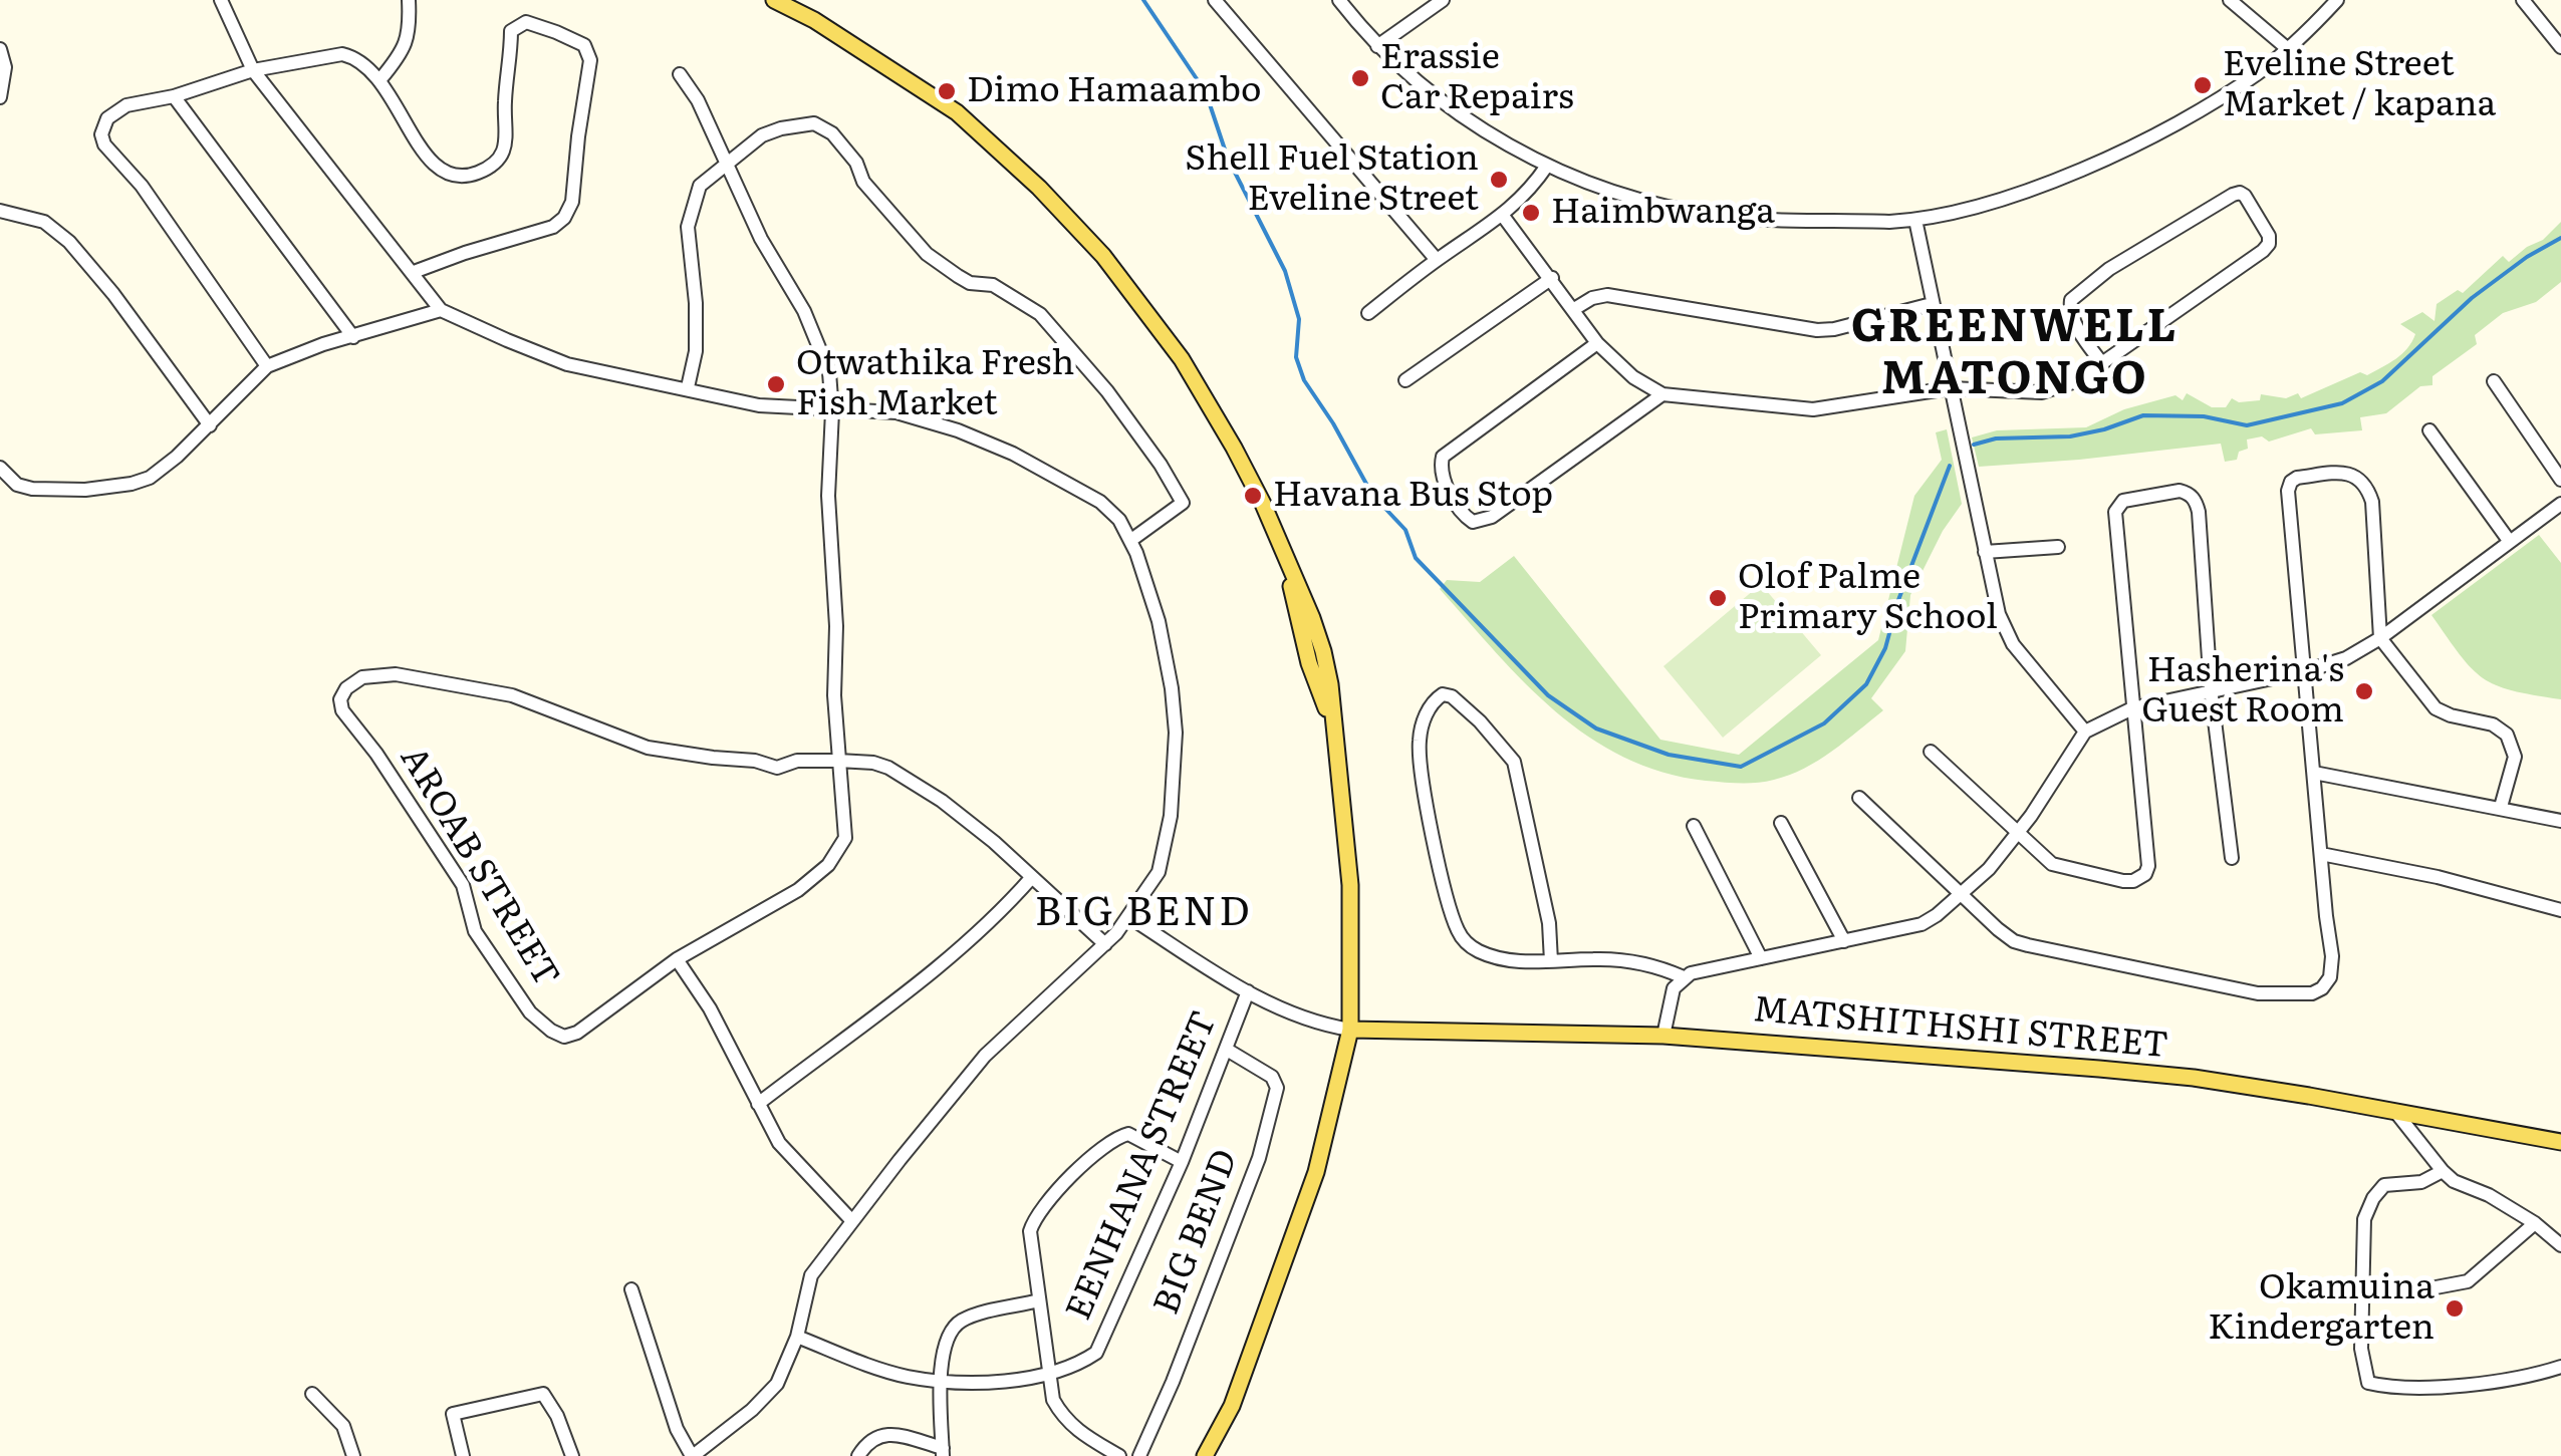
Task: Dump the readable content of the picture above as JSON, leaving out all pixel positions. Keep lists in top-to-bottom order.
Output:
{
  "streets": {
    "main road": ["MATSHITHSHI STREET"],
    "street": ["AROAB STREET", "EENHANA STREET", "BIG BEND"]
  },
  "crossings": [
    ["EENHANA STREET", "BIG BEND"]
  ],
  "districts": ["GREENWELL MATONGO", "BIG BEND"],
  "places": [
    "Erassie Car Repairs",
    "Eveline Street Market / kapana",
    "Dimo Hamaambo",
    "Shell Fuel Station Eveline Street",
    "Haimbwanga",
    "Otwathika Fresh Fish Market",
    "Havana Bus Stop",
    "Olof Palme Primary School",
    "Hasherina's Guest Room",
    "Okamuina Kindergarten"
  ]
}
